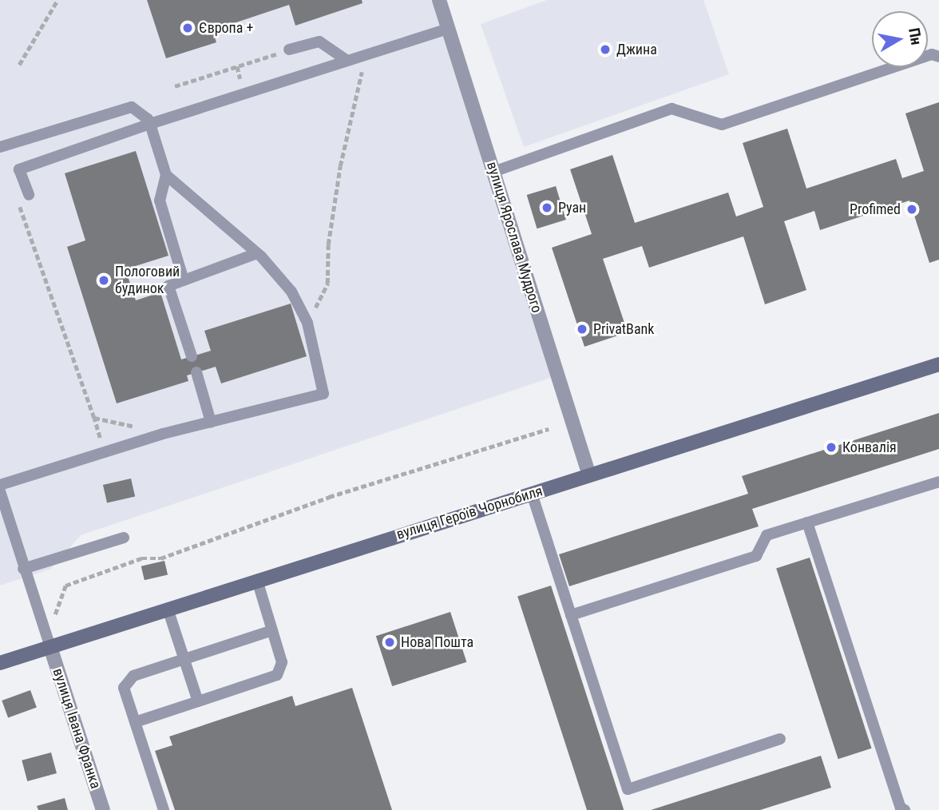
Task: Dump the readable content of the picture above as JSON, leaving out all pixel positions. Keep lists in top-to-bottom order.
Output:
{
  "streets": {
    "street": ["вулиця Ярослава Мудрого", "вулиця Героїв Чорнобиля", "вулиця Івана Франка"]
  },
  "crossings": [
    ["вулиця Ярослава Мудрого", "вулиця Героїв Чорнобиля"],
    ["вулиця Героїв Чорнобиля", "вулиця Івана Франка"]
  ],
  "places": [
    "Європа +",
    "Джина",
    "Руан",
    "Profimed",
    "Пологовий будинок",
    "PrivatBank",
    "Конвалія",
    "Нова Пошта"
  ],
  "north": "right"
}
